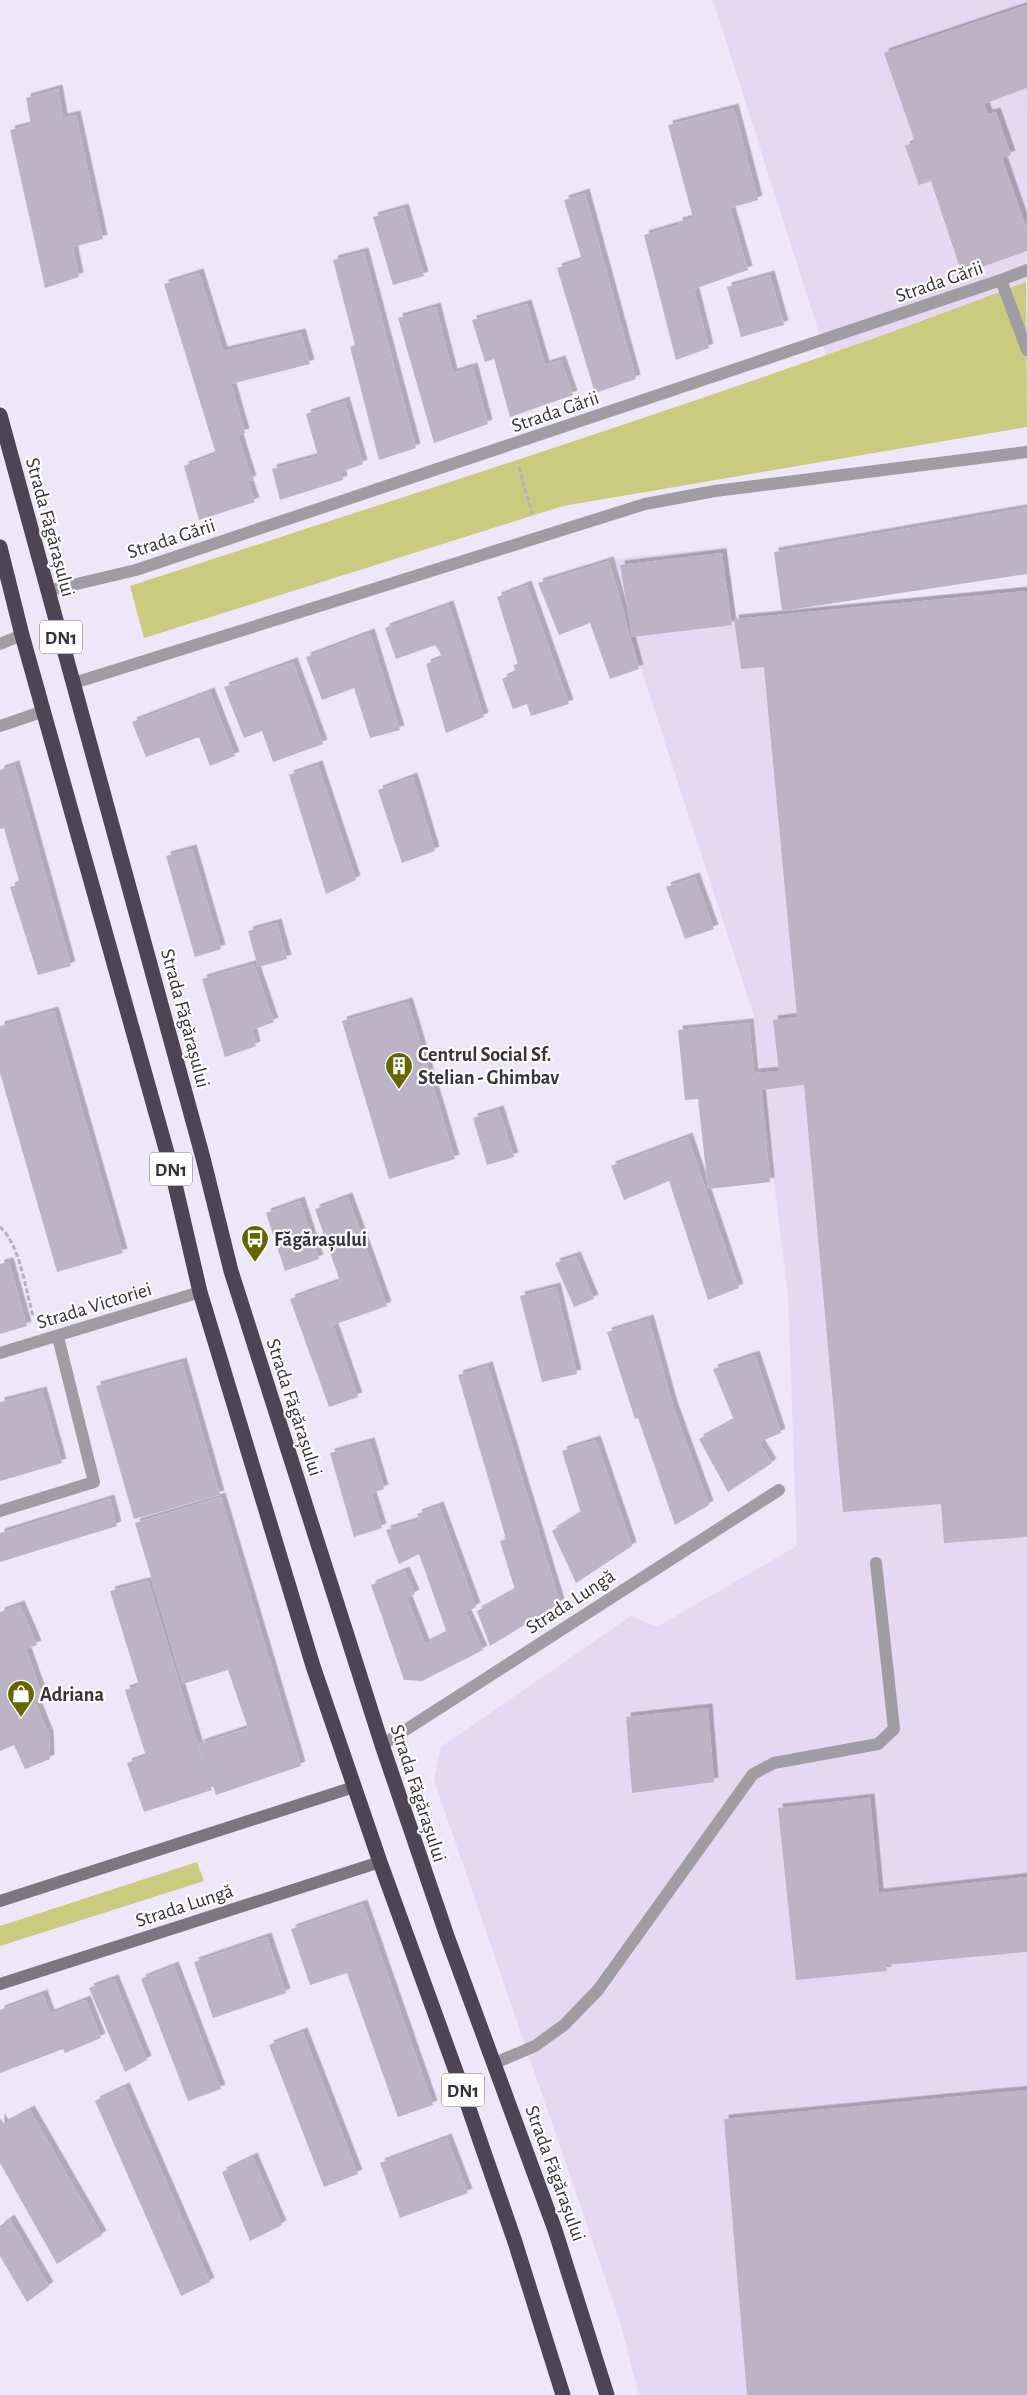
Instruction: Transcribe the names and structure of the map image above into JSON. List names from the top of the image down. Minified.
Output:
{"streets":{"highway":["Strada Făgărașului","DN1"],"street":["Strada Gării","Strada Victoriei","Strada Lungă"]},"crossings":[["Strada Gării","Strada Făgărașului"],["Strada Făgărașului","Strada Lungă"],["DN1","Strada Victoriei"],["DN1","Strada Lungă"]],"places":{"building":["Centrul Social Sf. Stelian - Ghimbav"],"bus stop":["Făgărașului"],"shop":["Adriana"]}}
